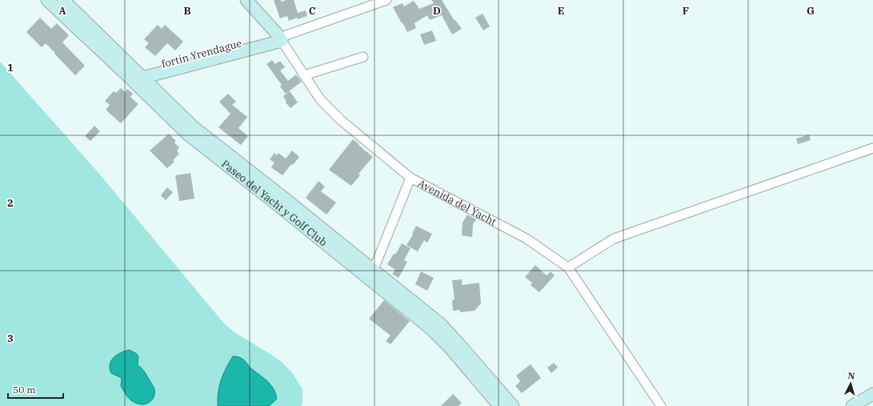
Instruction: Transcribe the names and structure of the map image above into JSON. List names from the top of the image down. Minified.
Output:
{"streets":{"main road":["fortin Yrendague","Avenida del Yacht","Paseo del Yacht y Golf Club"]},"crossings":[["fortin Yrendague","Avenida del Yacht"],["fortin Yrendague","Paseo del Yacht y Golf Club"]],"scale_bar":"50 m","north":"top","grid":{"columns":["A","B","C","D","E","F","G"],"rows":["1","2","3"]}}
